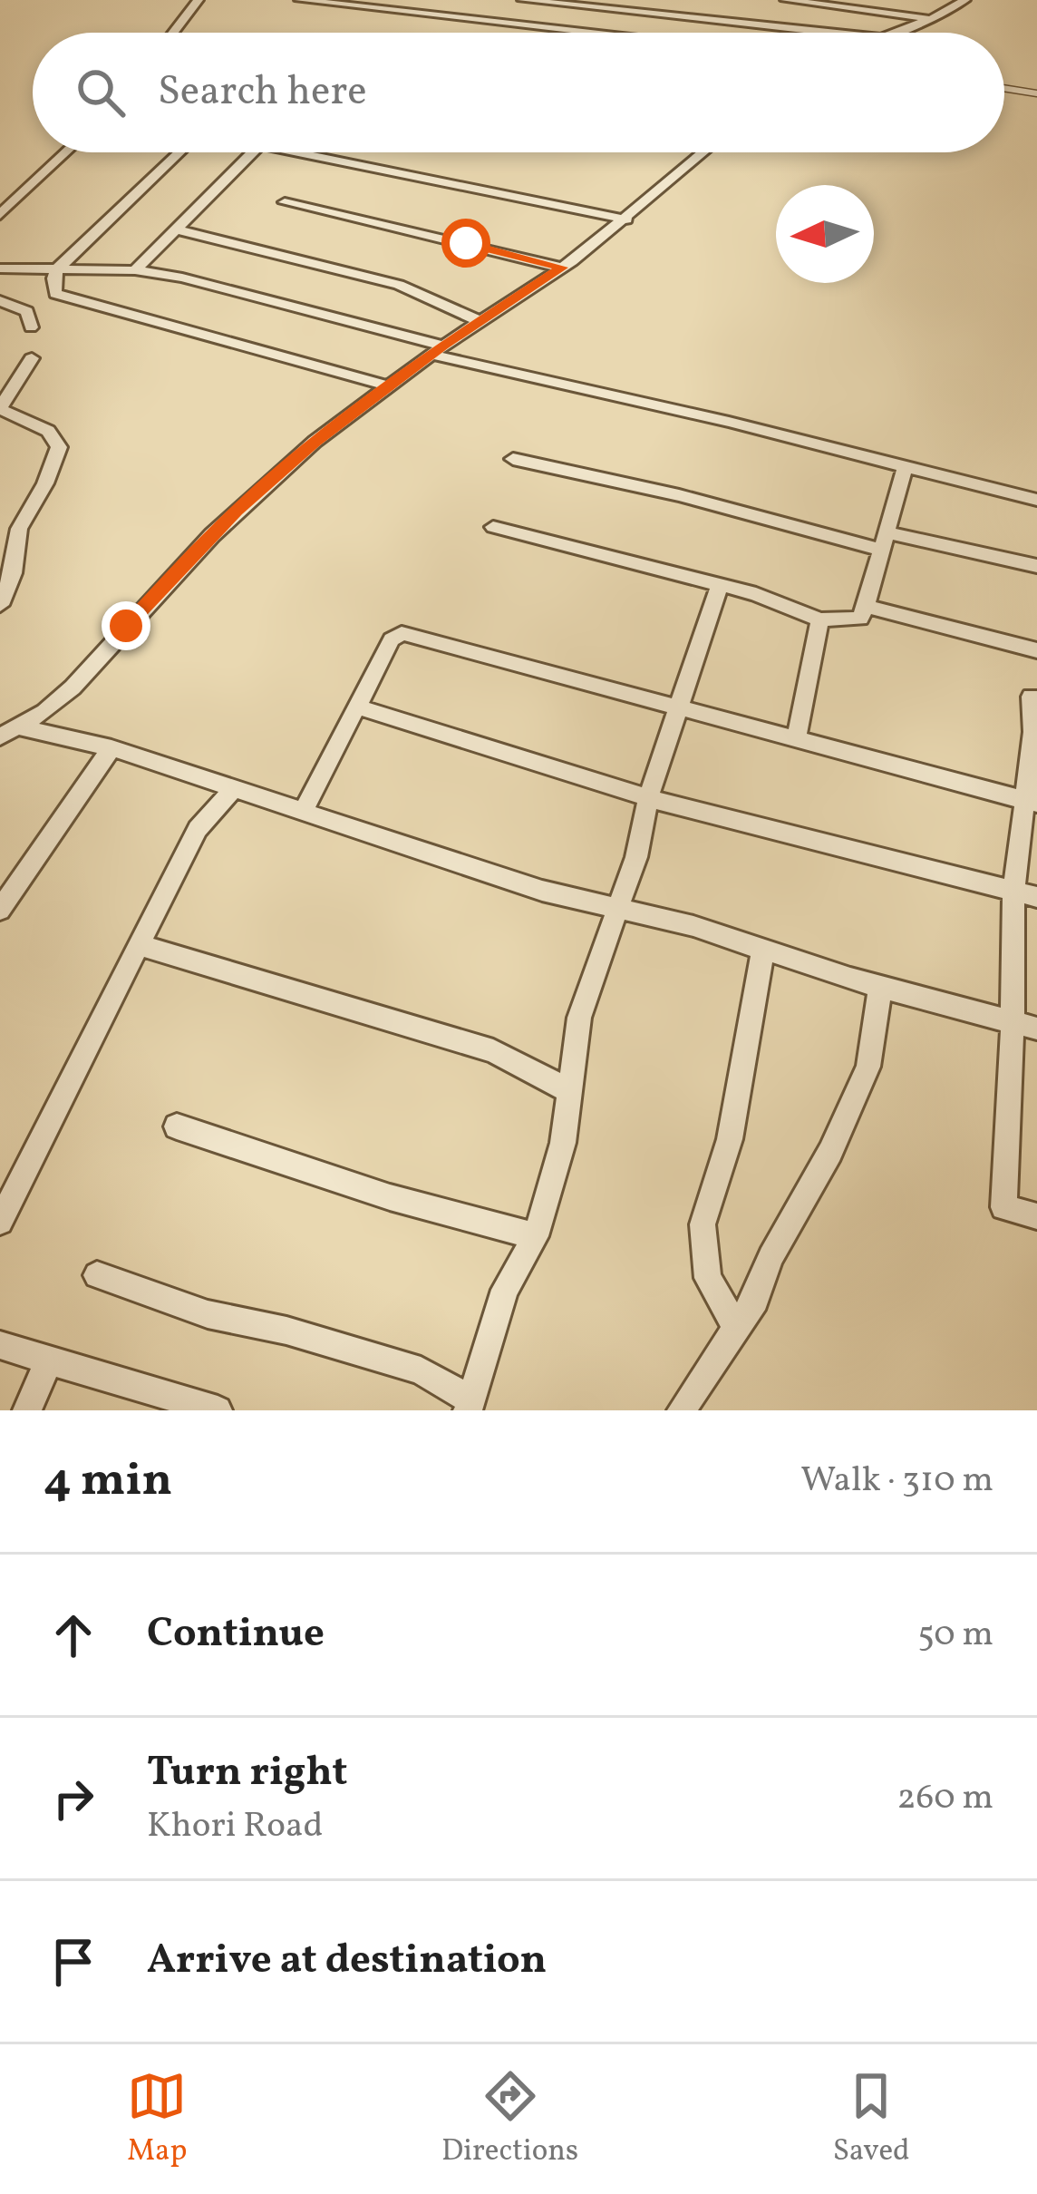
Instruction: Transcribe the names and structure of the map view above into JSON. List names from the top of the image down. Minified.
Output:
{"north":"left","page":{"search":"Search here","heading":["4 min","Walk · 310 m"],"list":[["Continue","50 m"],["Turn right","Khori Road","260 m"],"Arrive at destination"],"nav":["Map","Directions","Saved"]}}
